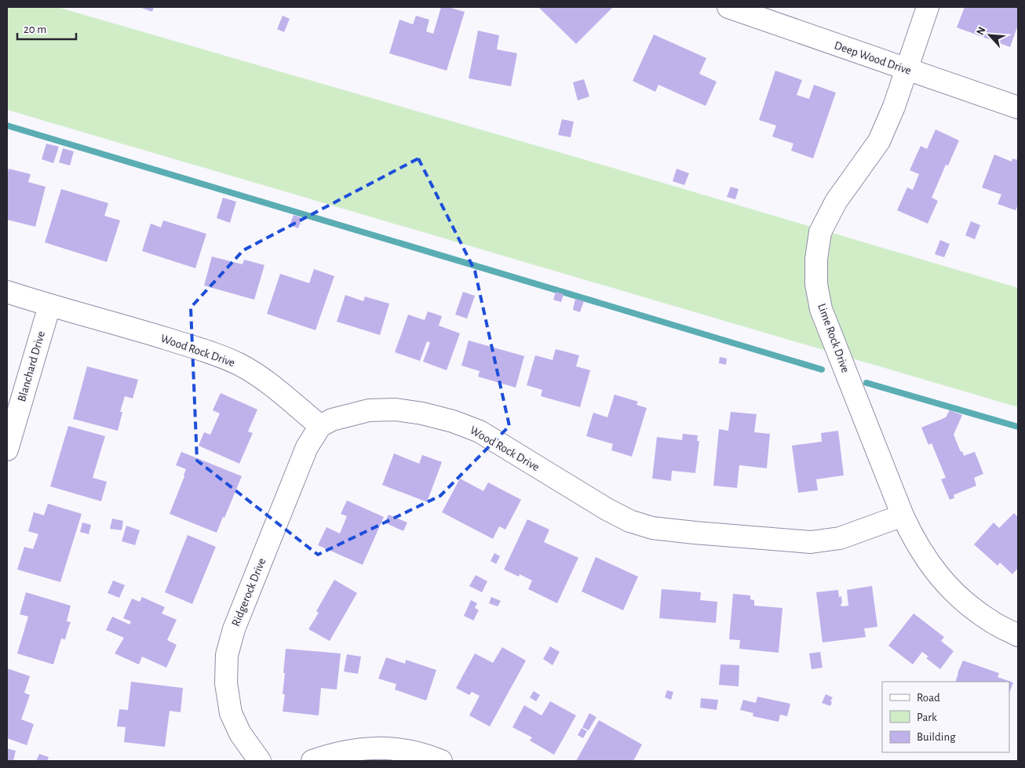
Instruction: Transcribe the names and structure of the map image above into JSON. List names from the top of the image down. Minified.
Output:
{"streets":{"street":["Deep Wood Drive","Lime Rock Drive","Wood Rock Drive","Blanchard Drive","Ridgerock Drive"]},"crossings":[["Deep Wood Drive","Lime Rock Drive"],["Lime Rock Drive","Wood Rock Drive"],["Wood Rock Drive","Blanchard Drive"],["Wood Rock Drive","Ridgerock Drive"]],"legend":["Road","Park","Building"],"scale_bar":"20 m","north":"top left"}
